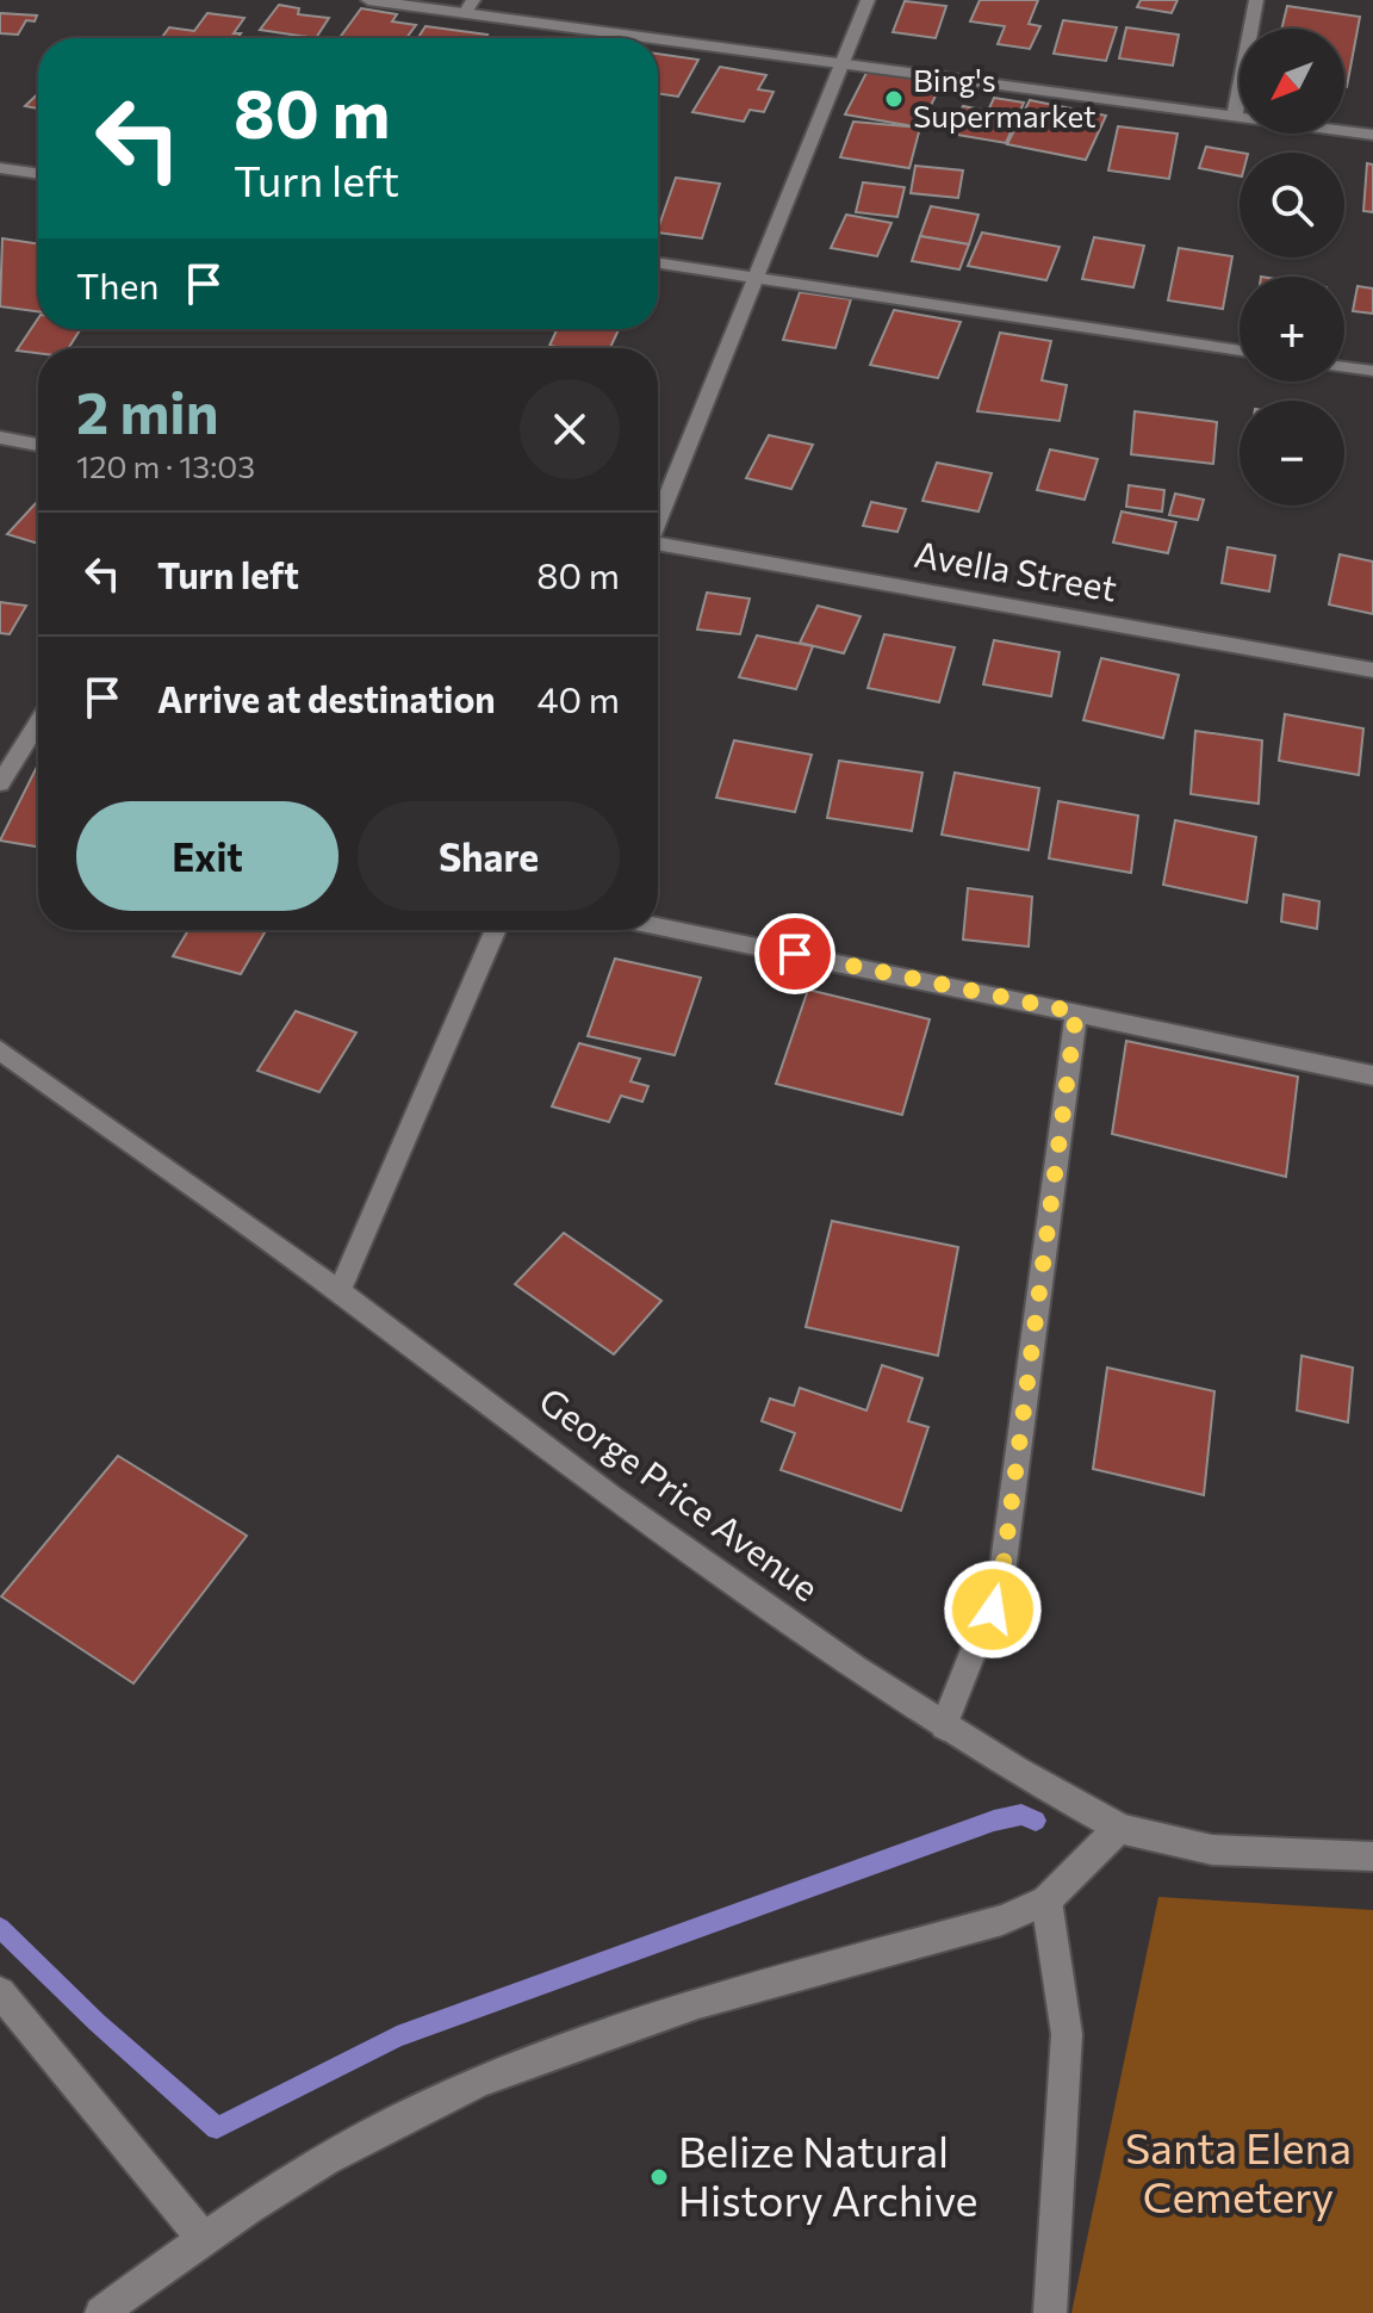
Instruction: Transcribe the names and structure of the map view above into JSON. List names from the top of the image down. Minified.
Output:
{"streets":{"street":["Avella Street","George Price Avenue"]},"parks":["Santa Elena Cemetery"],"places":["Bing's Supermarket","Belize Natural History Archive"],"north":"bottom left","page":{"map_buttons":["+","−"],"turn":["80 m","Turn left"],"then":"Then","heading":["2 min","120 m · 13:03"],"list":[{"name":"Turn left","value":"80 m"},{"name":"Arrive at destination","value":"40 m"}],"buttons":["Exit","Share"]}}
